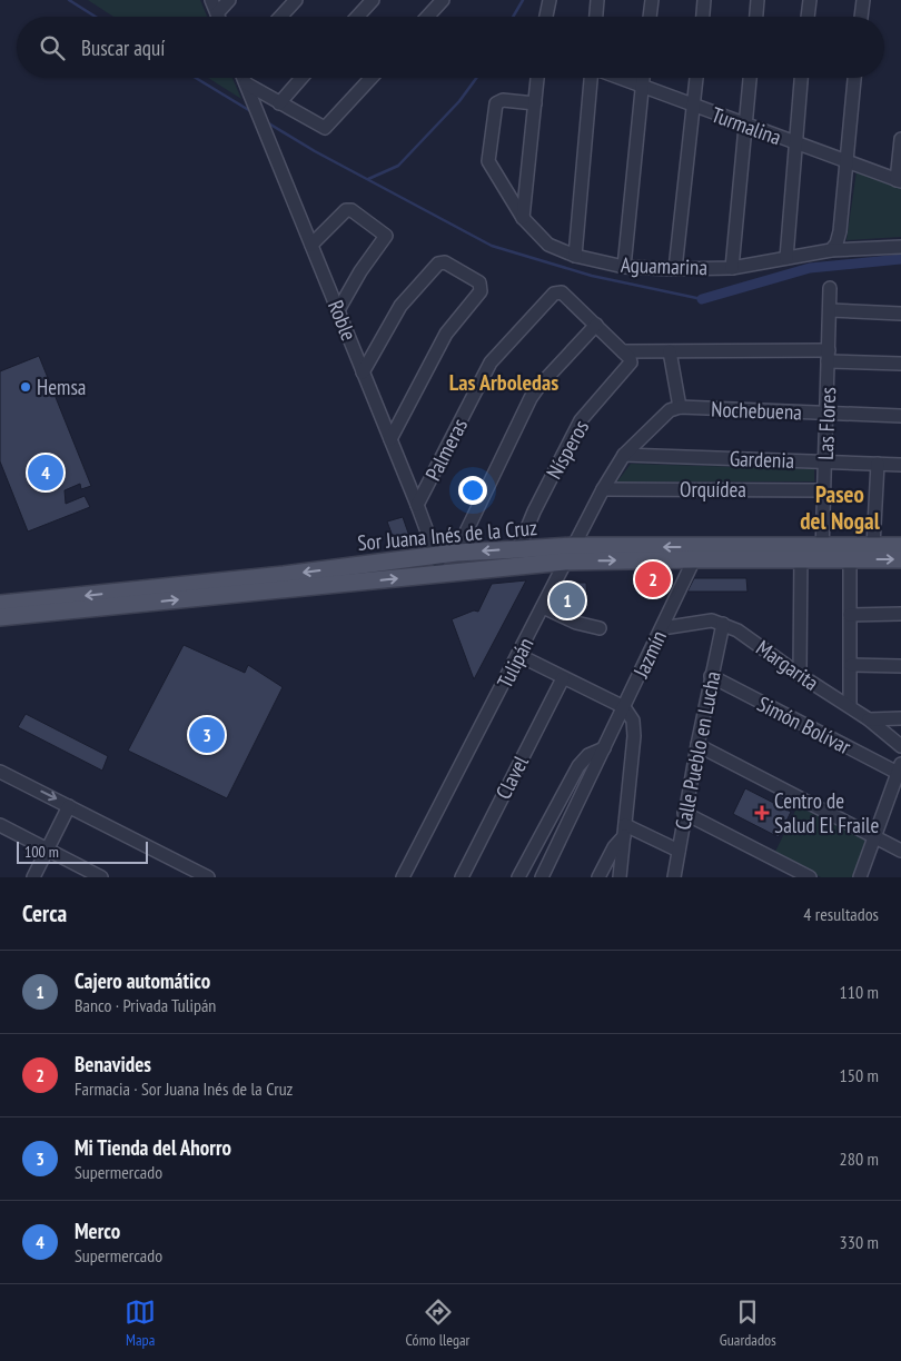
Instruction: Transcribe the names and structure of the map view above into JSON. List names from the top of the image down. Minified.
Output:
{"streets":{"main road":["Sor Juana Inés de la Cruz"],"street":["Turmalina","Aguamarina","Roble","Nochebuena","Las Flores","Palmeras","Nísperos","Gardenia","Orquídea","Jazmín","Tulipán","Margarita","Simón Bolívar","Calle Pueblo en Lucha","Clavel"]},"crossings":[["Roble","Palmeras"],["Roble","Sor Juana Inés de la Cruz"],["Nochebuena","Las Flores"],["Nochebuena","Tulipán"],["Las Flores","Gardenia"],["Las Flores","Orquídea"],["Las Flores","Sor Juana Inés de la Cruz"],["Nísperos","Sor Juana Inés de la Cruz"],["Gardenia","Tulipán"],["Orquídea","Tulipán"],["Sor Juana Inés de la Cruz","Jazmín"],["Sor Juana Inés de la Cruz","Tulipán"],["Jazmín","Margarita"],["Margarita","Calle Pueblo en Lucha"],["Simón Bolívar","Calle Pueblo en Lucha"]],"districts":["Las Arboledas","Paseo del Nogal"],"places":{"other":["Hemsa"],"health":["Centro de Salud El Fraile"]},"scale_bar":"100 m","page":{"search":"Buscar aquí","pins":["4","2","1","3"],"scale":"100 m","heading":["Cerca","4 resultados"],"list":[{"mark":"1","name":"Cajero automático","note":"Banco · Privada Tulipán","value":"110 m"},{"mark":"2","name":"Benavides","note":"Farmacia · Sor Juana Inés de la Cruz","value":"150 m"},{"mark":"3","name":"Mi Tienda del Ahorro","note":"Supermercado","value":"280 m"},{"mark":"4","name":"Merco","note":"Supermercado","value":"330 m"}],"nav":["Mapa","Cómo llegar","Guardados"]}}
